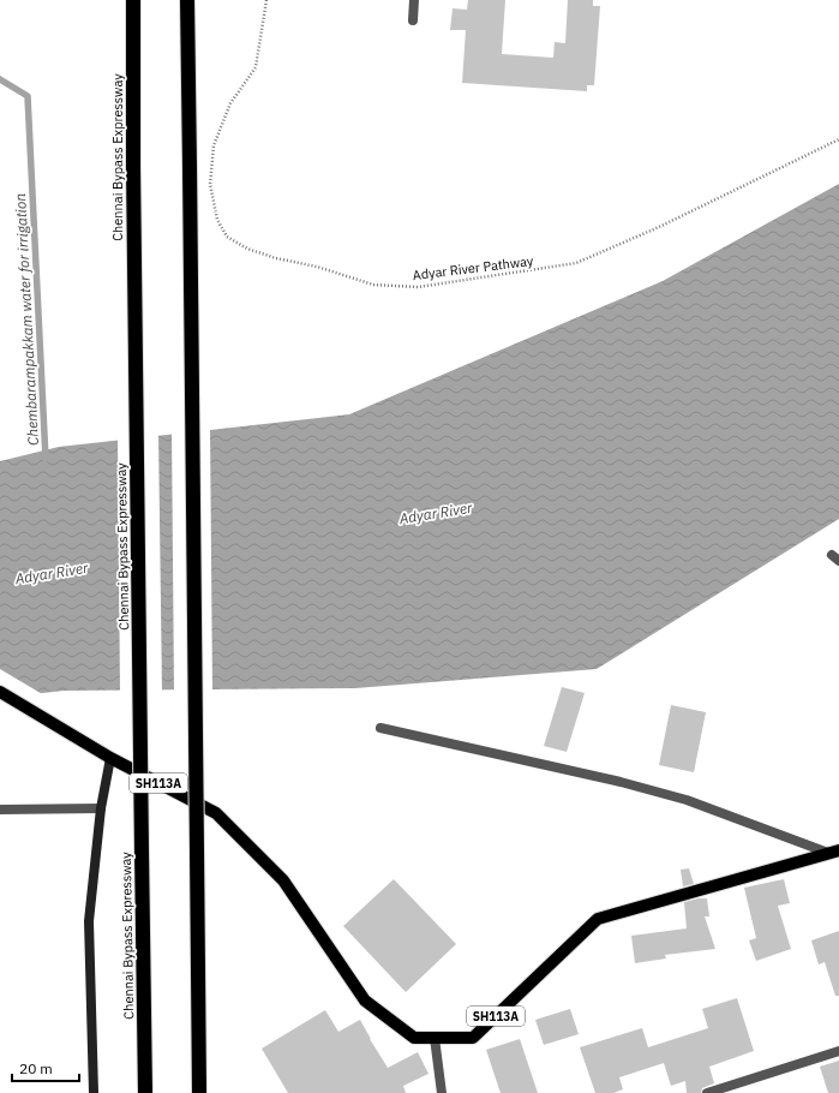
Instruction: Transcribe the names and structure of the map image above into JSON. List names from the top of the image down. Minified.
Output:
{"streets":{"highway":["Chennai Bypass Expressway"],"main road":["SH113A"],"path":["Adyar River Pathway"]},"water":["Chembarampakkam water for irrigation","Adyar River"],"scale_bar":"20 m"}
